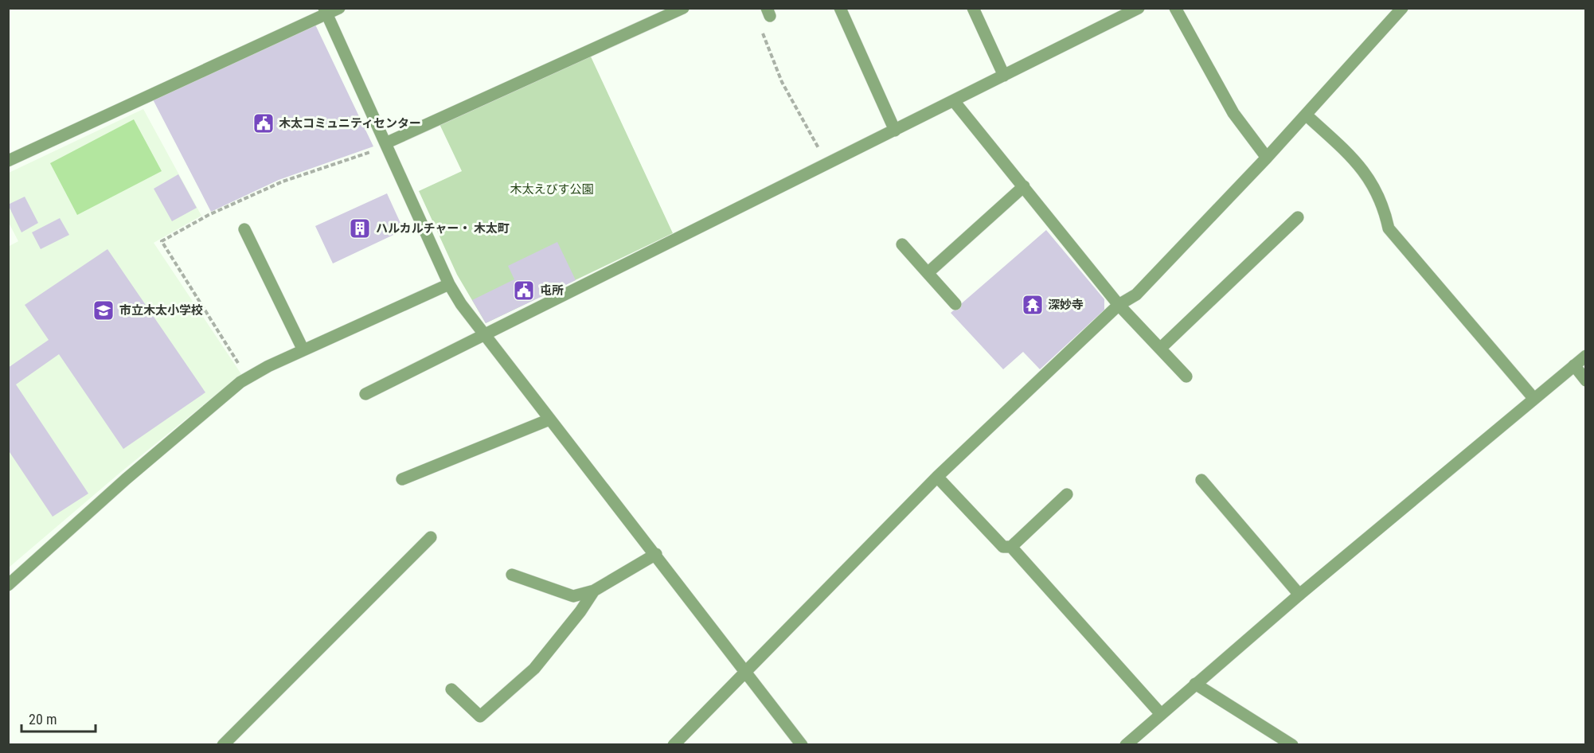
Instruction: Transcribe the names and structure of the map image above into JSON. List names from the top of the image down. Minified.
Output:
{"parks":["木太えびす公園"],"places":{"public building":["木太コミュニティセンター","屯所"],"building":["ハルカルチャー・ 木太町"],"temple":["深妙寺"],"school or university":["市立木太小学校"]},"scale_bar":"20 m"}
